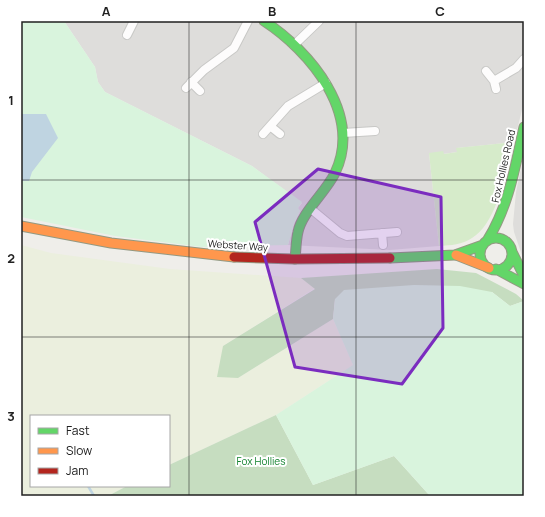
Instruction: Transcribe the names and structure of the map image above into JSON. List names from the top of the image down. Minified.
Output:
{"streets":{"street":["Fox Hollies Road","Webster Way"]},"crossings":[["Fox Hollies Road","Webster Way"]],"parks":["Fox Hollies"],"legend":["Fast","Slow","Jam"],"grid":{"columns":["A","B","C"],"rows":["1","2","3"]}}
